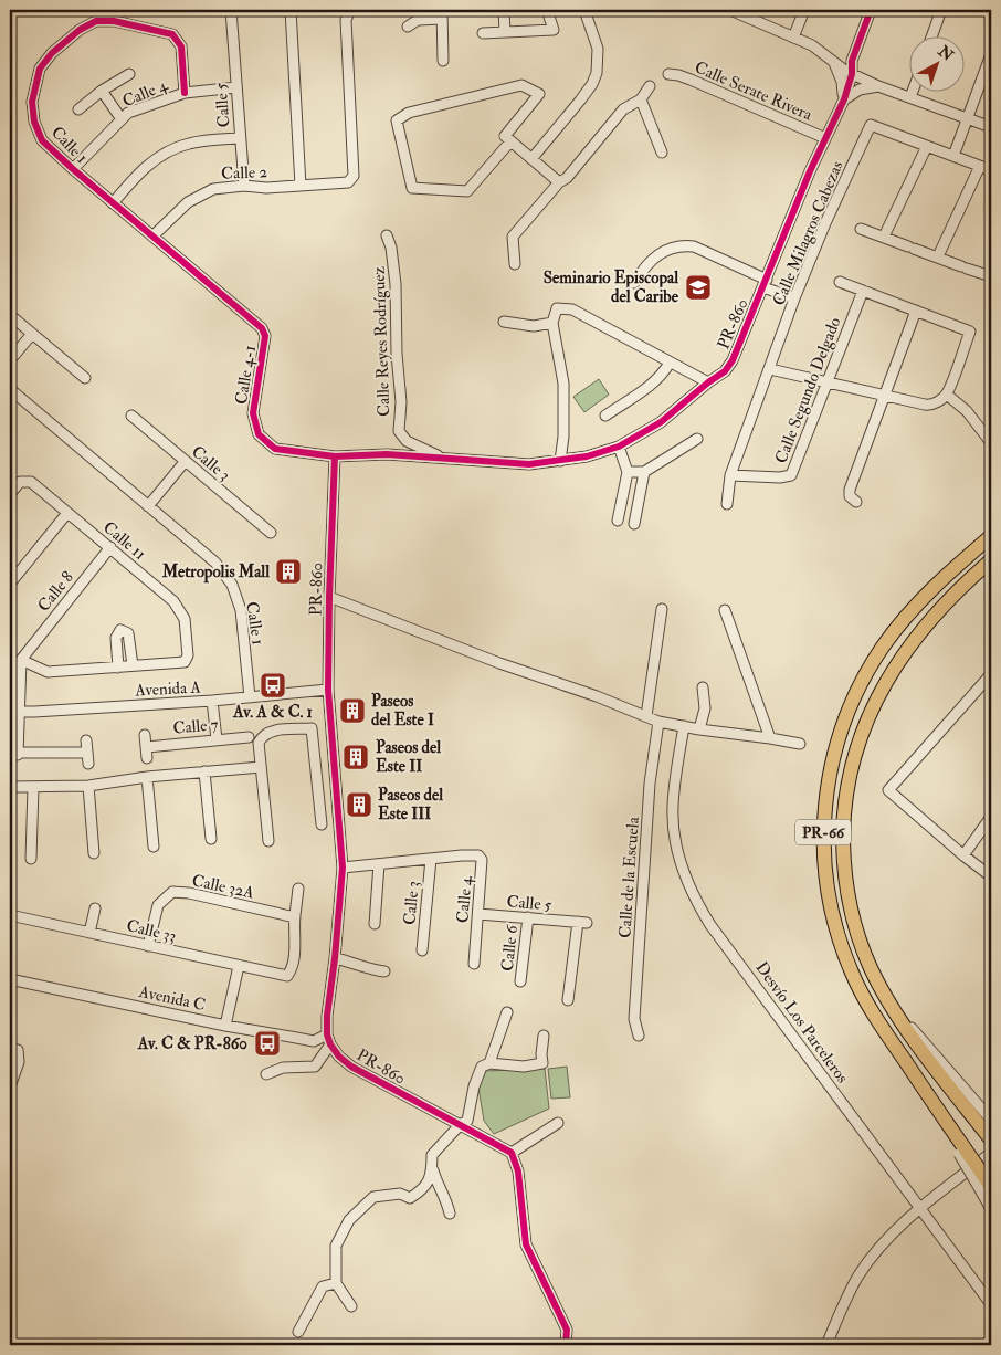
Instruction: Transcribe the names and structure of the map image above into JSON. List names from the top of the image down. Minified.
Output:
{"streets":{"highway":["PR-66"],"street":["Calle Serate Rivera","Calle 4","Calle 5","Calle 1","Calle 2","Calle Milagros Cabezas","PR-860","Calle Reyes Rodríguez","Calle 4-1","Calle Segundo Delgado","Calle 3","Calle 11","Calle 8","Avenida A","Calle 7","Calle de la Escuela","Calle 32A","Calle 33","Calle 6","Avenida C","Desvío Los Parceleros"]},"crossings":[["Calle Serate Rivera","PR-860"],["Calle 4","Calle 5"],["Calle 4","Calle 1"],["Calle 4","Calle 3"],["Calle 5","Calle 2"],["Calle 5","Calle 6"],["Calle 1","Calle 2"],["Calle 1","Calle 4-1"],["Calle 1","Avenida A"],["Calle Milagros Cabezas","Calle Segundo Delgado"],["PR-860","Calle Reyes Rodríguez"],["PR-860","Calle 4-1"],["PR-860","Avenida A"],["PR-860","Avenida C"],["Calle 11","Calle 8"],["Calle 32A","Calle 33"]],"places":{"school or university":["Seminario Episcopal del Caribe"],"building":["Metropolis Mall","Paseos del Este I","Paseos del Este II","Paseos del Este III"],"bus stop":["Av. A & C. 1","Av. C & PR-860"]},"north":"top right"}
